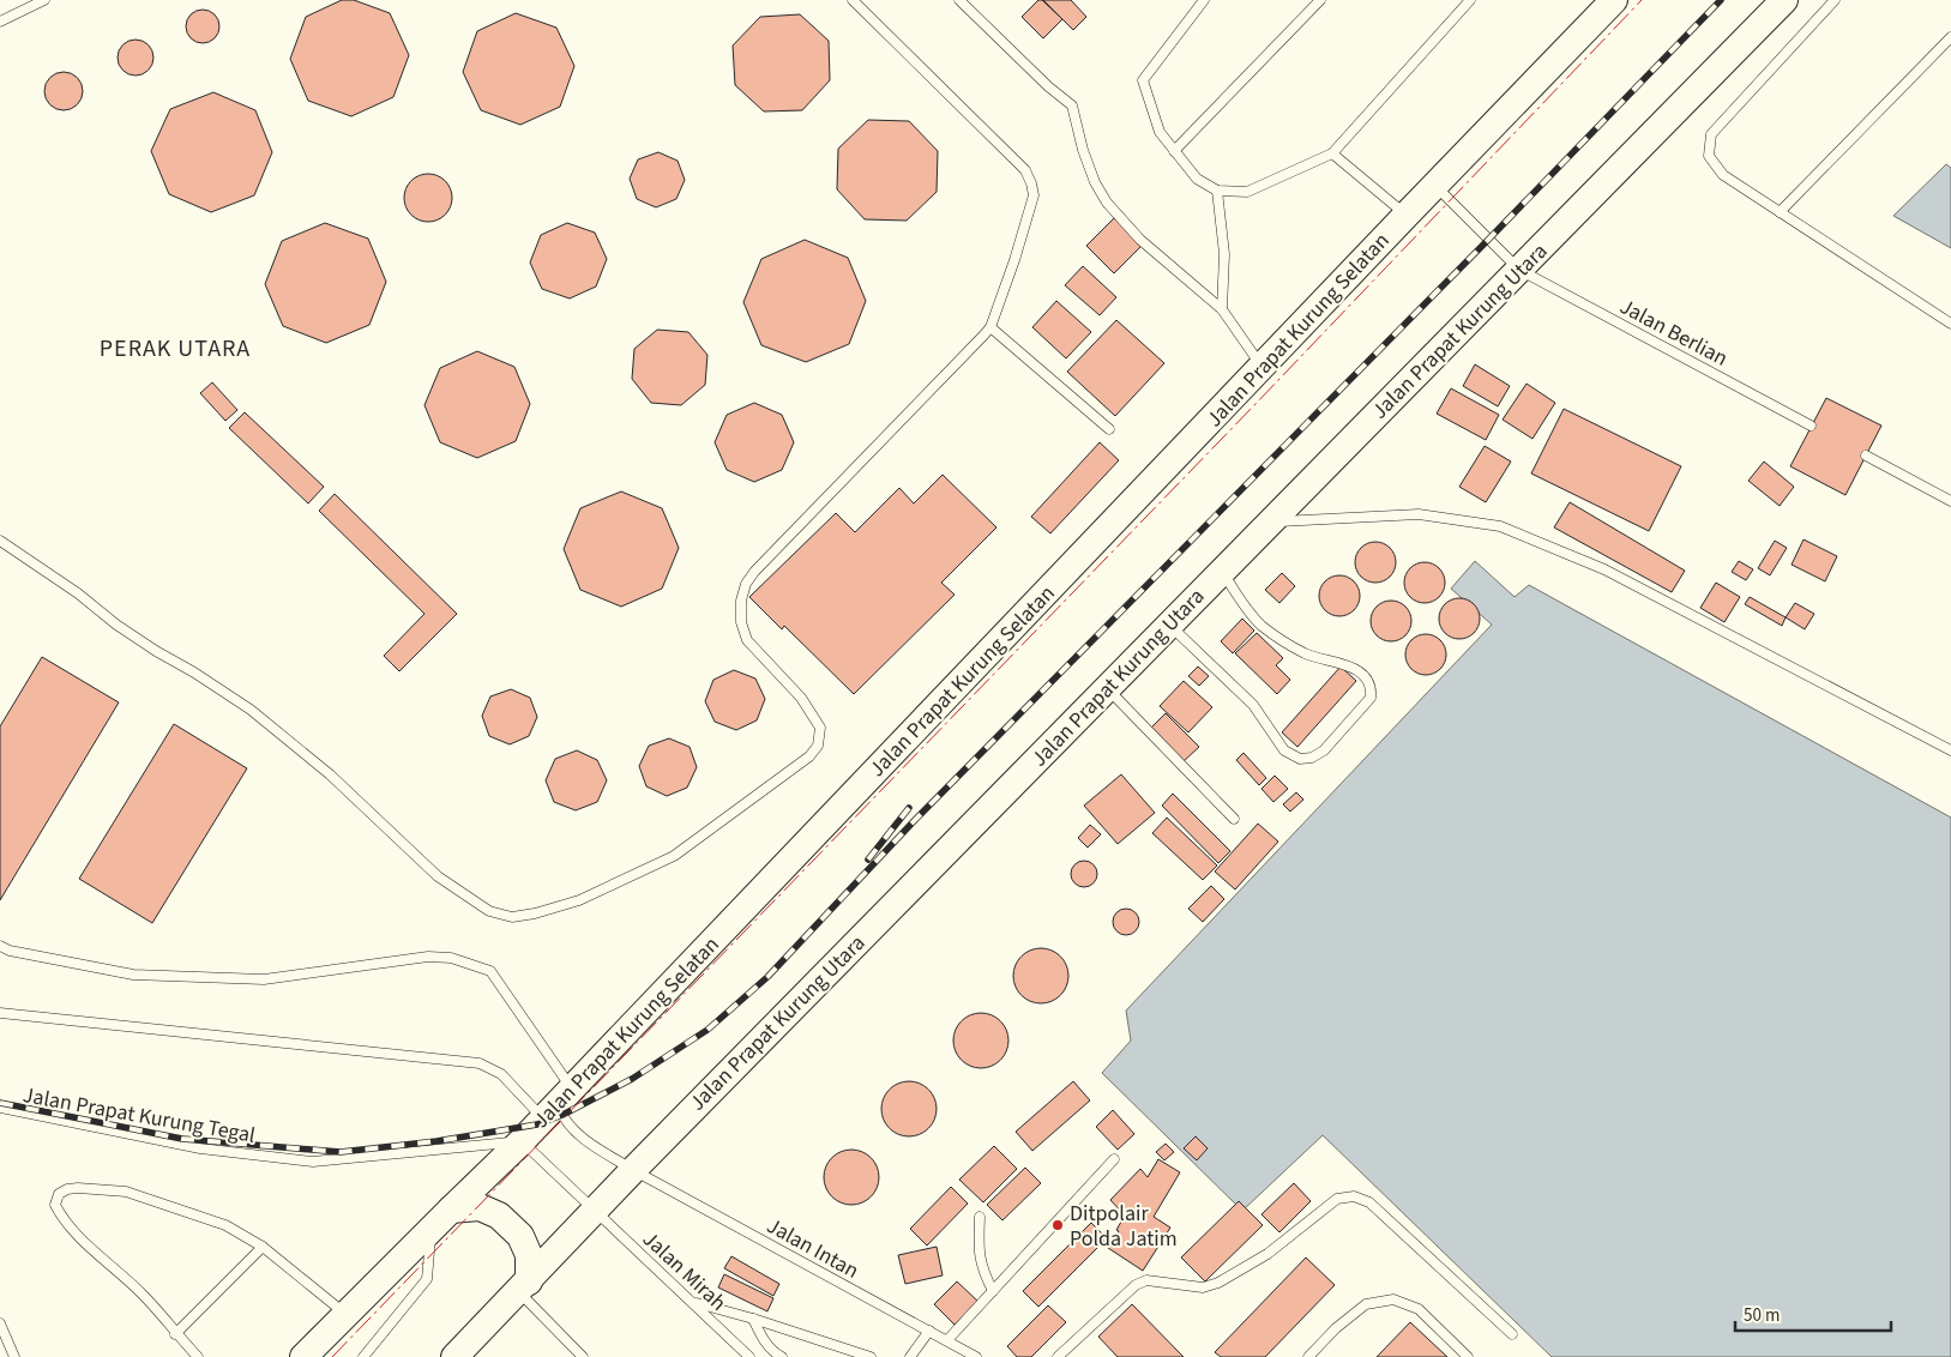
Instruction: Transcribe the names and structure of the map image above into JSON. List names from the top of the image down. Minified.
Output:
{"streets":{"street":["Jalan Prapat Kurung Selatan","Jalan Prapat Kurung Utara"],"lane":["Jalan Berlian","Jalan Prapat Kurung Tegal","Jalan Intan","Jalan Mirah"]},"crossings":[["Jalan Prapat Kurung Selatan","Jalan Berlian"],["Jalan Prapat Kurung Selatan","Jalan Prapat Kurung Tegal"],["Jalan Prapat Kurung Selatan","Jalan Intan"],["Jalan Prapat Kurung Selatan","Jalan Mirah"],["Jalan Prapat Kurung Utara","Jalan Berlian"],["Jalan Prapat Kurung Utara","Jalan Intan"],["Jalan Prapat Kurung Utara","Jalan Mirah"],["Jalan Prapat Kurung Tegal","Jalan Mirah"]],"districts":["PERAK UTARA"],"places":["Ditpolair Polda Jatim"],"scale_bar":"50 m"}
